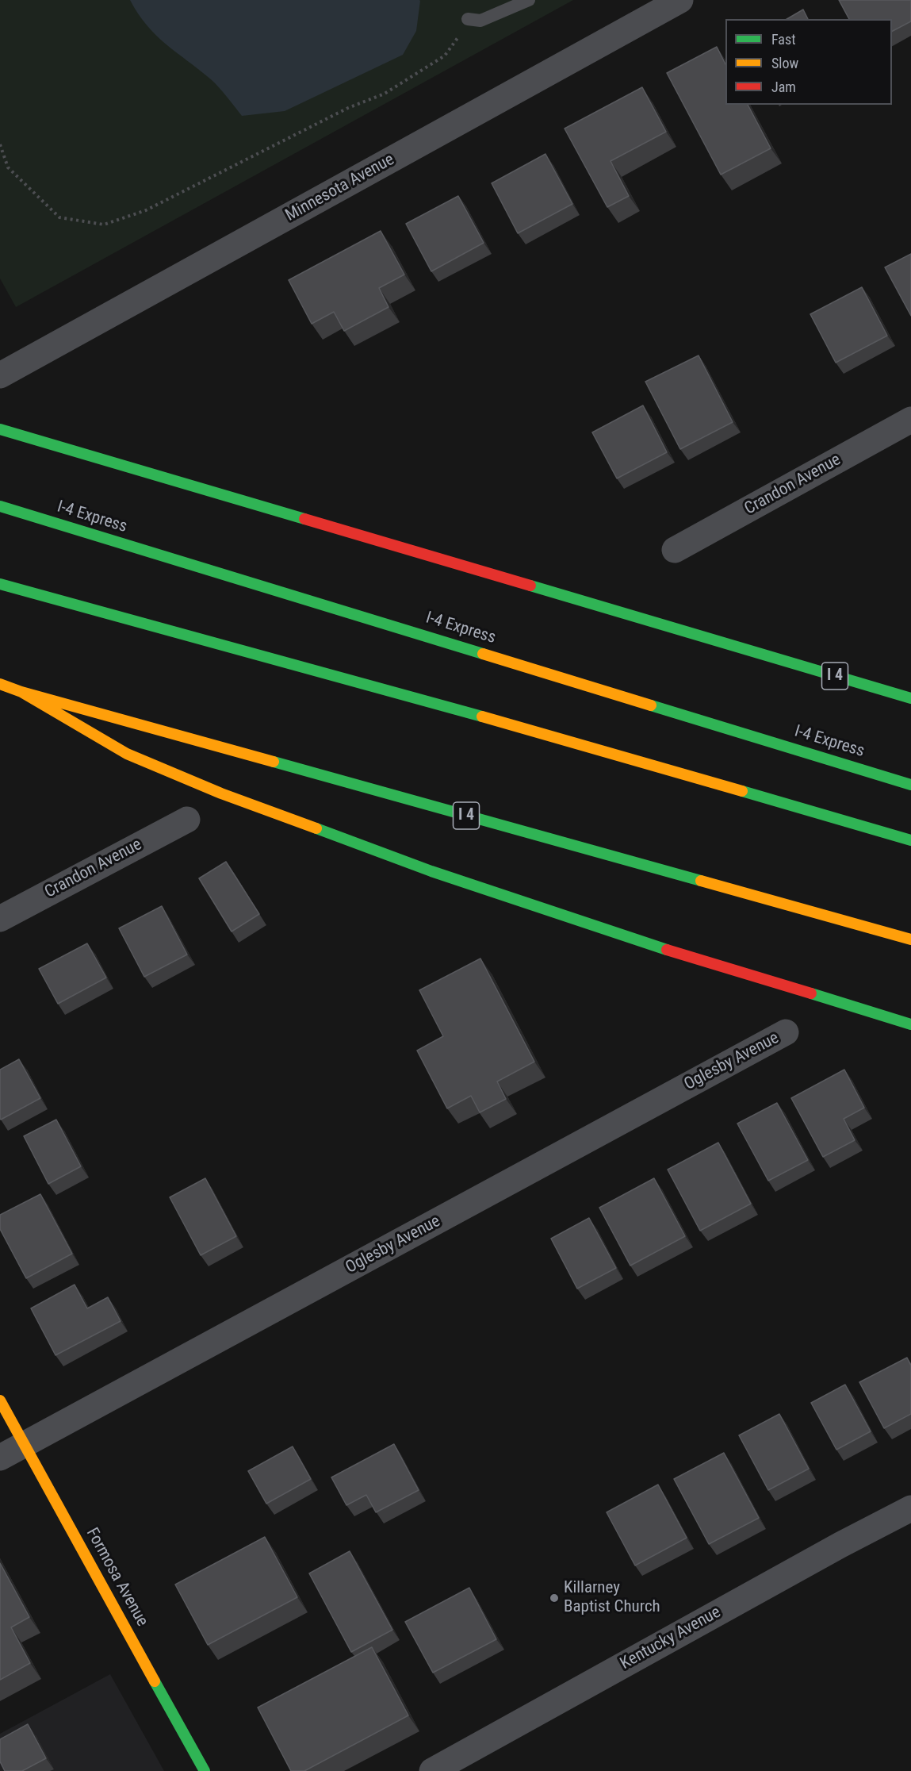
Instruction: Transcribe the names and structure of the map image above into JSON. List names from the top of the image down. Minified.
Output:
{"streets":{"main road":["I-4 Express","I 4","Formosa Avenue"],"street":["Minnesota Avenue","Crandon Avenue","Oglesby Avenue","Kentucky Avenue"]},"crossings":[["Oglesby Avenue","Formosa Avenue"]],"places":["Killarney Baptist Church"],"legend":["Fast","Slow","Jam"]}
